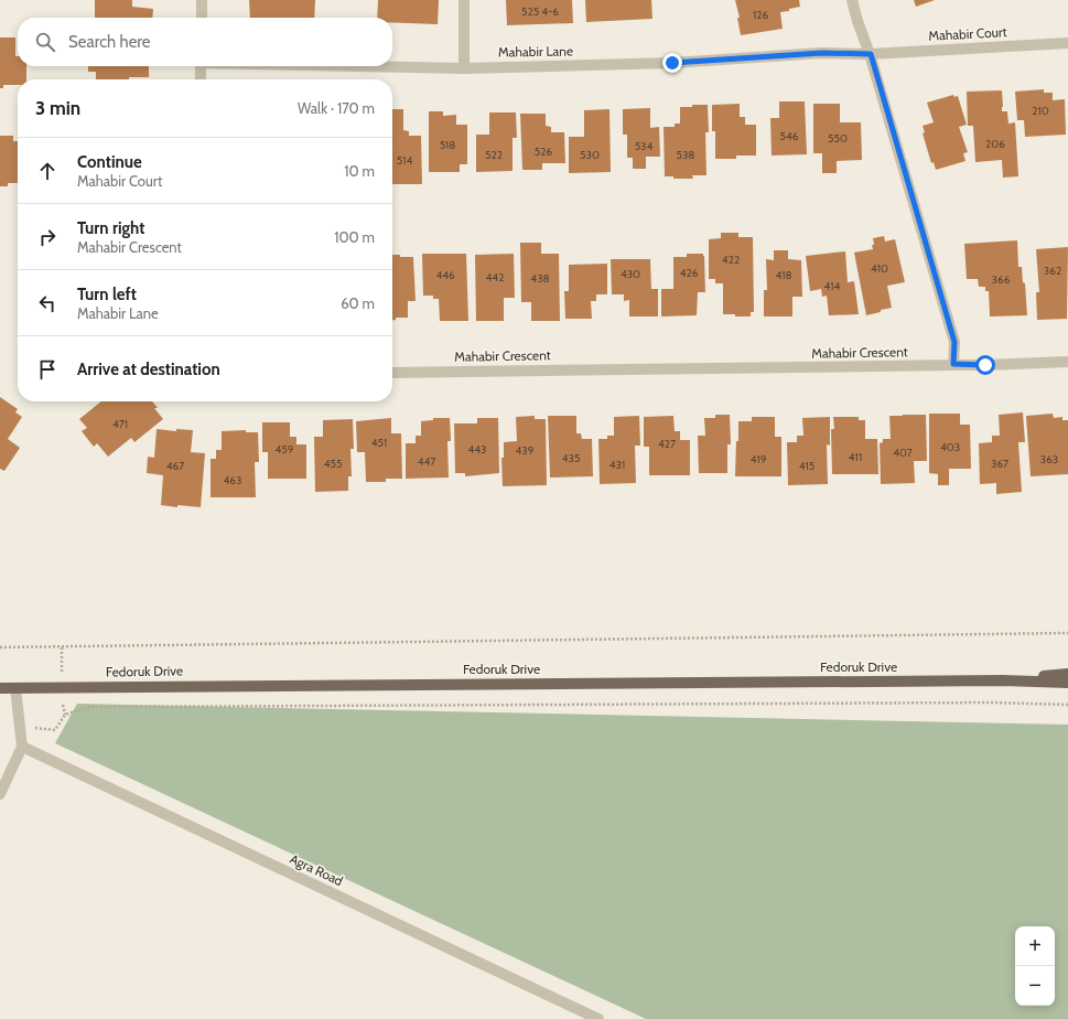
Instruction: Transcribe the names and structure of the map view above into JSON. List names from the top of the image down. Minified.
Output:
{"streets":{"main road":["Fedoruk Drive"],"street":["Mahabir Court","Mahabir Lane","Mahabir Crescent","Agra Road"]},"crossings":[["Mahabir Court","Mahabir Lane"]],"house_numbers":["525 4-6","126","210","546","550","206","518","534","526","522","530","538","514","422","410","362","426","430","446","418","442","438","366","414","471","451","427","403","459","443","439","407","411","435","419","363","447","455","367","431","467","415","463"],"page":{"search":"Search here","heading":["3 min","Walk · 170 m"],"list":[["Continue","Mahabir Court","10 m"],["Turn right","Mahabir Crescent","100 m"],["Turn left","Mahabir Lane","60 m"],"Arrive at destination"],"map_buttons":["+","−"]}}
